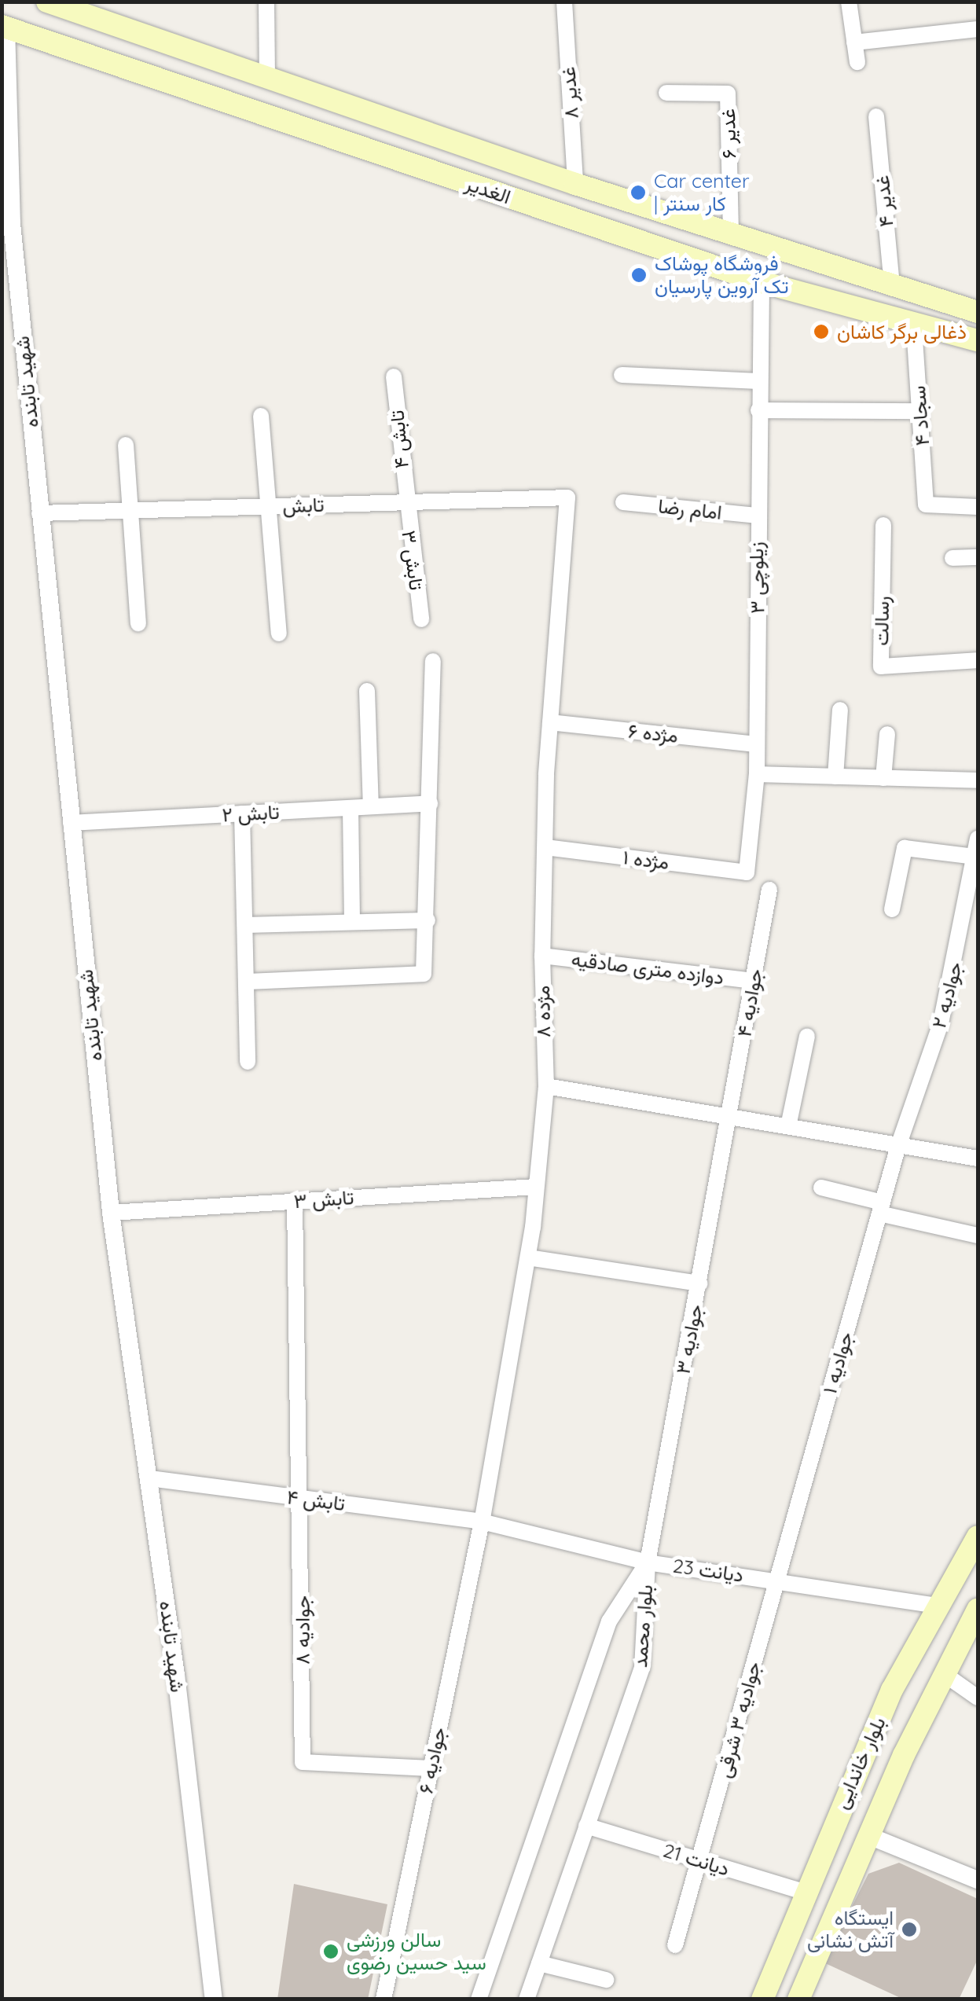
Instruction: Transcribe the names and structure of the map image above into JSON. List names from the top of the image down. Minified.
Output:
{"streets":{"main road":["الغدیر","بلوار خاندایی"],"street":["غدیر ۸","غدیر ۶","غدیر ۴","شهید تابنده","سجاد ۴","تابش ۴","تابش","امام رضا","تابش ۳","زیلوچی ۳","رسالت","مژده ۶","تابش ۲","مژده ۱","دوازده متری صادقیه","جوادیه ۲","جوادیه ۴","مژده ۸","جوادیه ۳","جوادیه ۱","دیانت 23","بلوار محمد","جوادیه ۸","جوادیه ۳ شرقی","جوادیه ۶","دیانت 21"]},"crossings":[["غدیر ۸","الغدیر"],["غدیر ۶","الغدیر"],["الغدیر","غدیر ۴"],["الغدیر","شهید تابنده"],["الغدیر","سجاد ۴"],["الغدیر","زیلوچی ۳"],["شهید تابنده","تابش ۴"],["شهید تابنده","تابش"],["شهید تابنده","تابش ۳"],["شهید تابنده","تابش ۲"],["تابش ۴","تابش"],["تابش ۴","تابش ۳"],["تابش ۴","مژده ۸"],["تابش ۴","دیانت 23"],["تابش ۴","جوادیه ۸"],["تابش ۴","جوادیه ۶"],["تابش","تابش ۳"],["تابش","مژده ۸"],["امام رضا","زیلوچی ۳"],["تابش ۳","مژده ۸"],["تابش ۳","جوادیه ۸"],["زیلوچی ۳","مژده ۶"],["زیلوچی ۳","مژده ۱"],["مژده ۶","مژده ۸"],["مژده ۱","مژده ۸"],["دوازده متری صادقیه","جوادیه ۴"],["دوازده متری صادقیه","مژده ۸"],["جوادیه ۲","جوادیه ۱"],["جوادیه ۴","جوادیه ۳"],["مژده ۸","دیانت 23"],["مژده ۸","جوادیه ۶"],["جوادیه ۳","دیانت 23"],["جوادیه ۳","بلوار محمد"],["جوادیه ۱","دیانت 23"],["جوادیه ۱","جوادیه ۳ شرقی"],["دیانت 23","بلوار محمد"],["دیانت 23","جوادیه ۳ شرقی"],["دیانت 23","جوادیه ۶"],["دیانت 23","بلوار خاندایی"],["بلوار محمد","دیانت 21"],["جوادیه ۸","جوادیه ۶"],["جوادیه ۳ شرقی","دیانت 21"],["بلوار خاندایی","دیانت 21"]],"places":["Car center | کار سنتر","فروشگاه پوشاک تک آروین پارسیان","ذغالی برگر کاشان","ایستگاه آتش نشانی","سالن ورزشی سید حسین رضوی"]}
